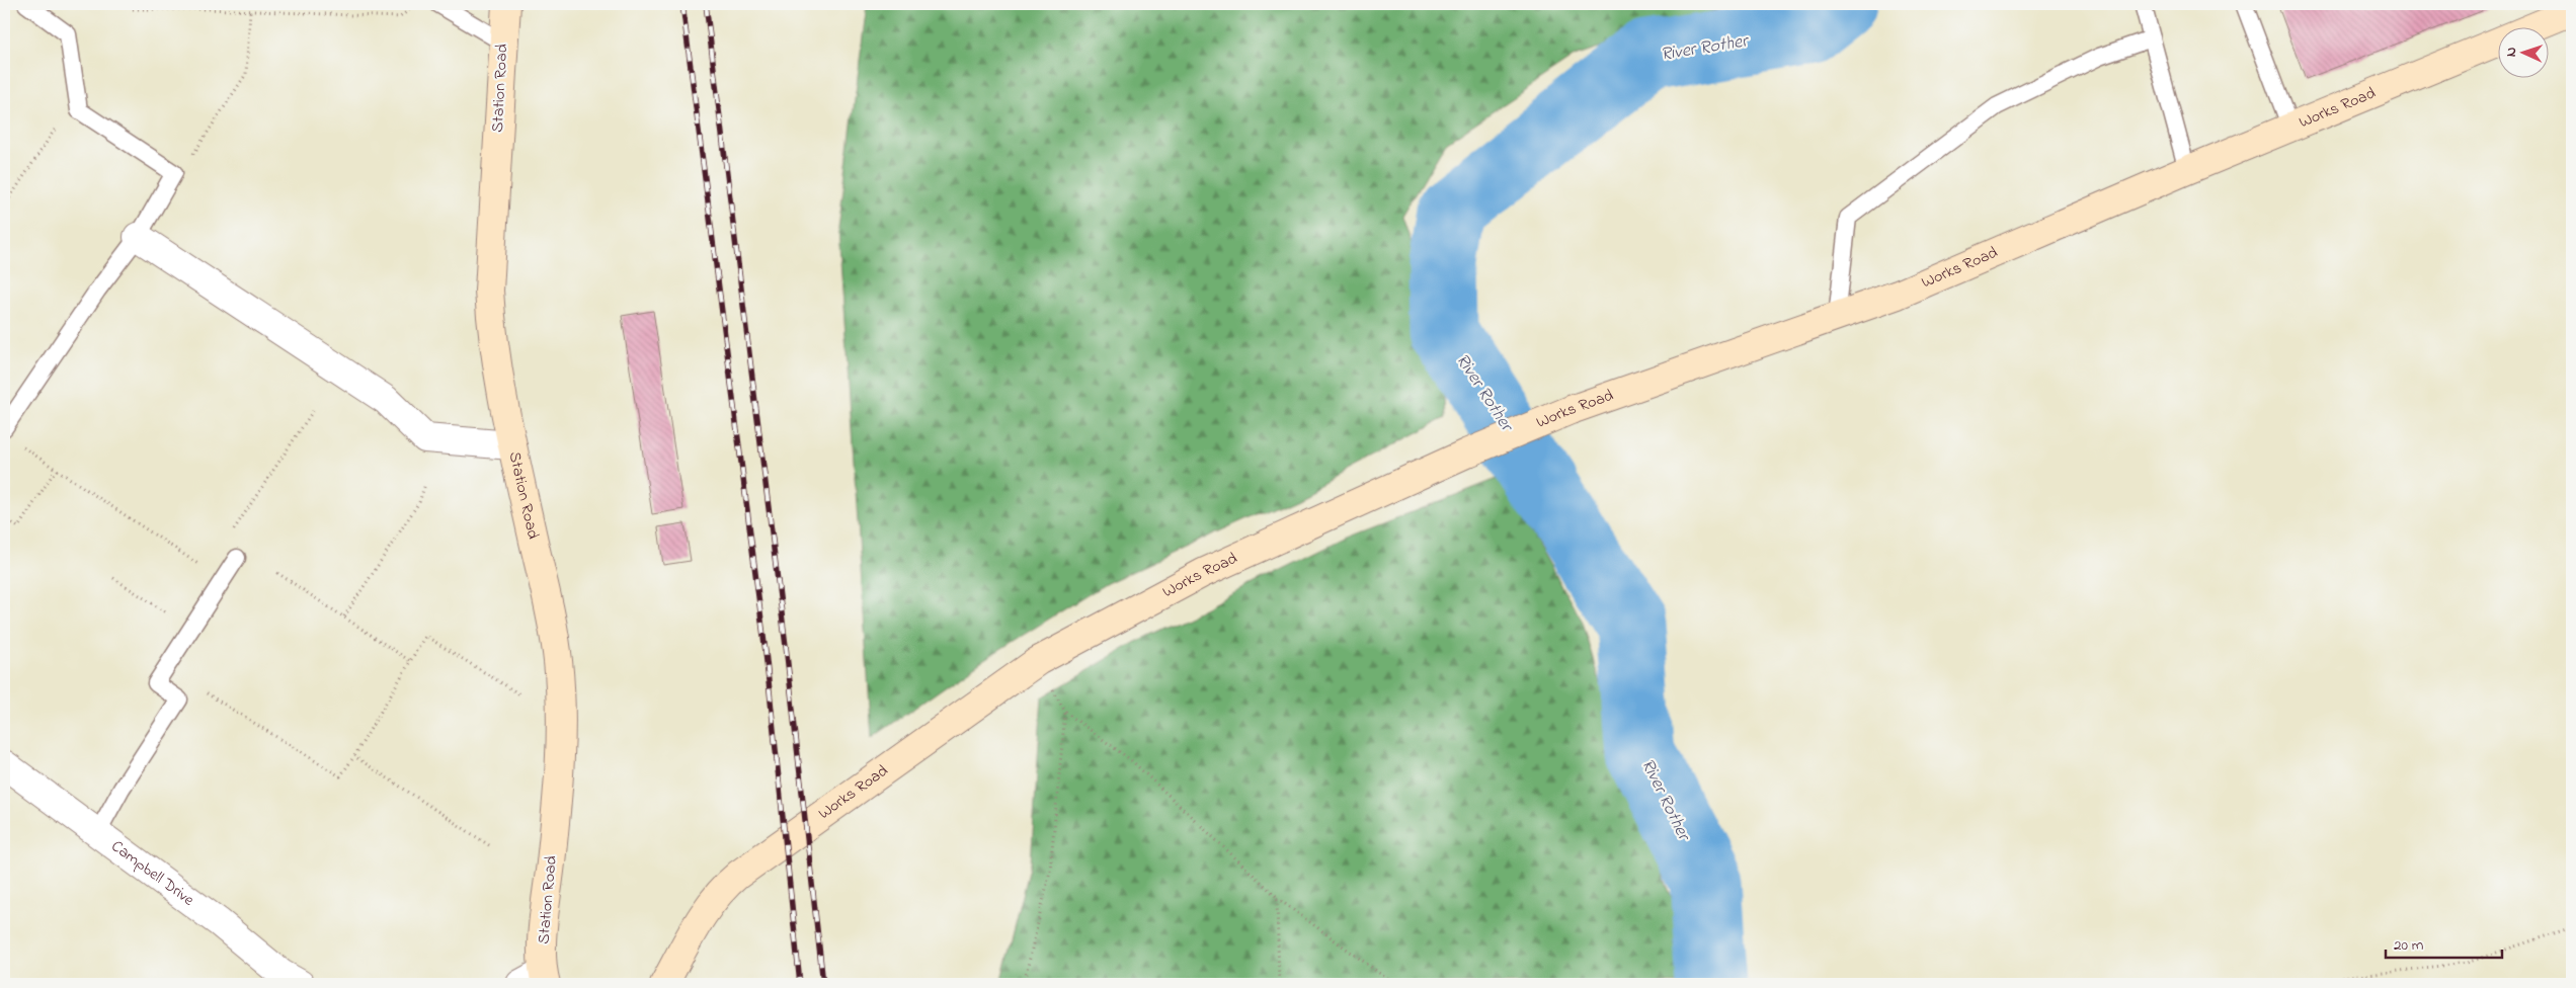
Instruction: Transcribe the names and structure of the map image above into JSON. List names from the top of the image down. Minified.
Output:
{"streets":{"street":["Station Road","Works Road","Campbell Drive"]},"water":["River Rother"],"scale_bar":"20 m","north":"left"}
